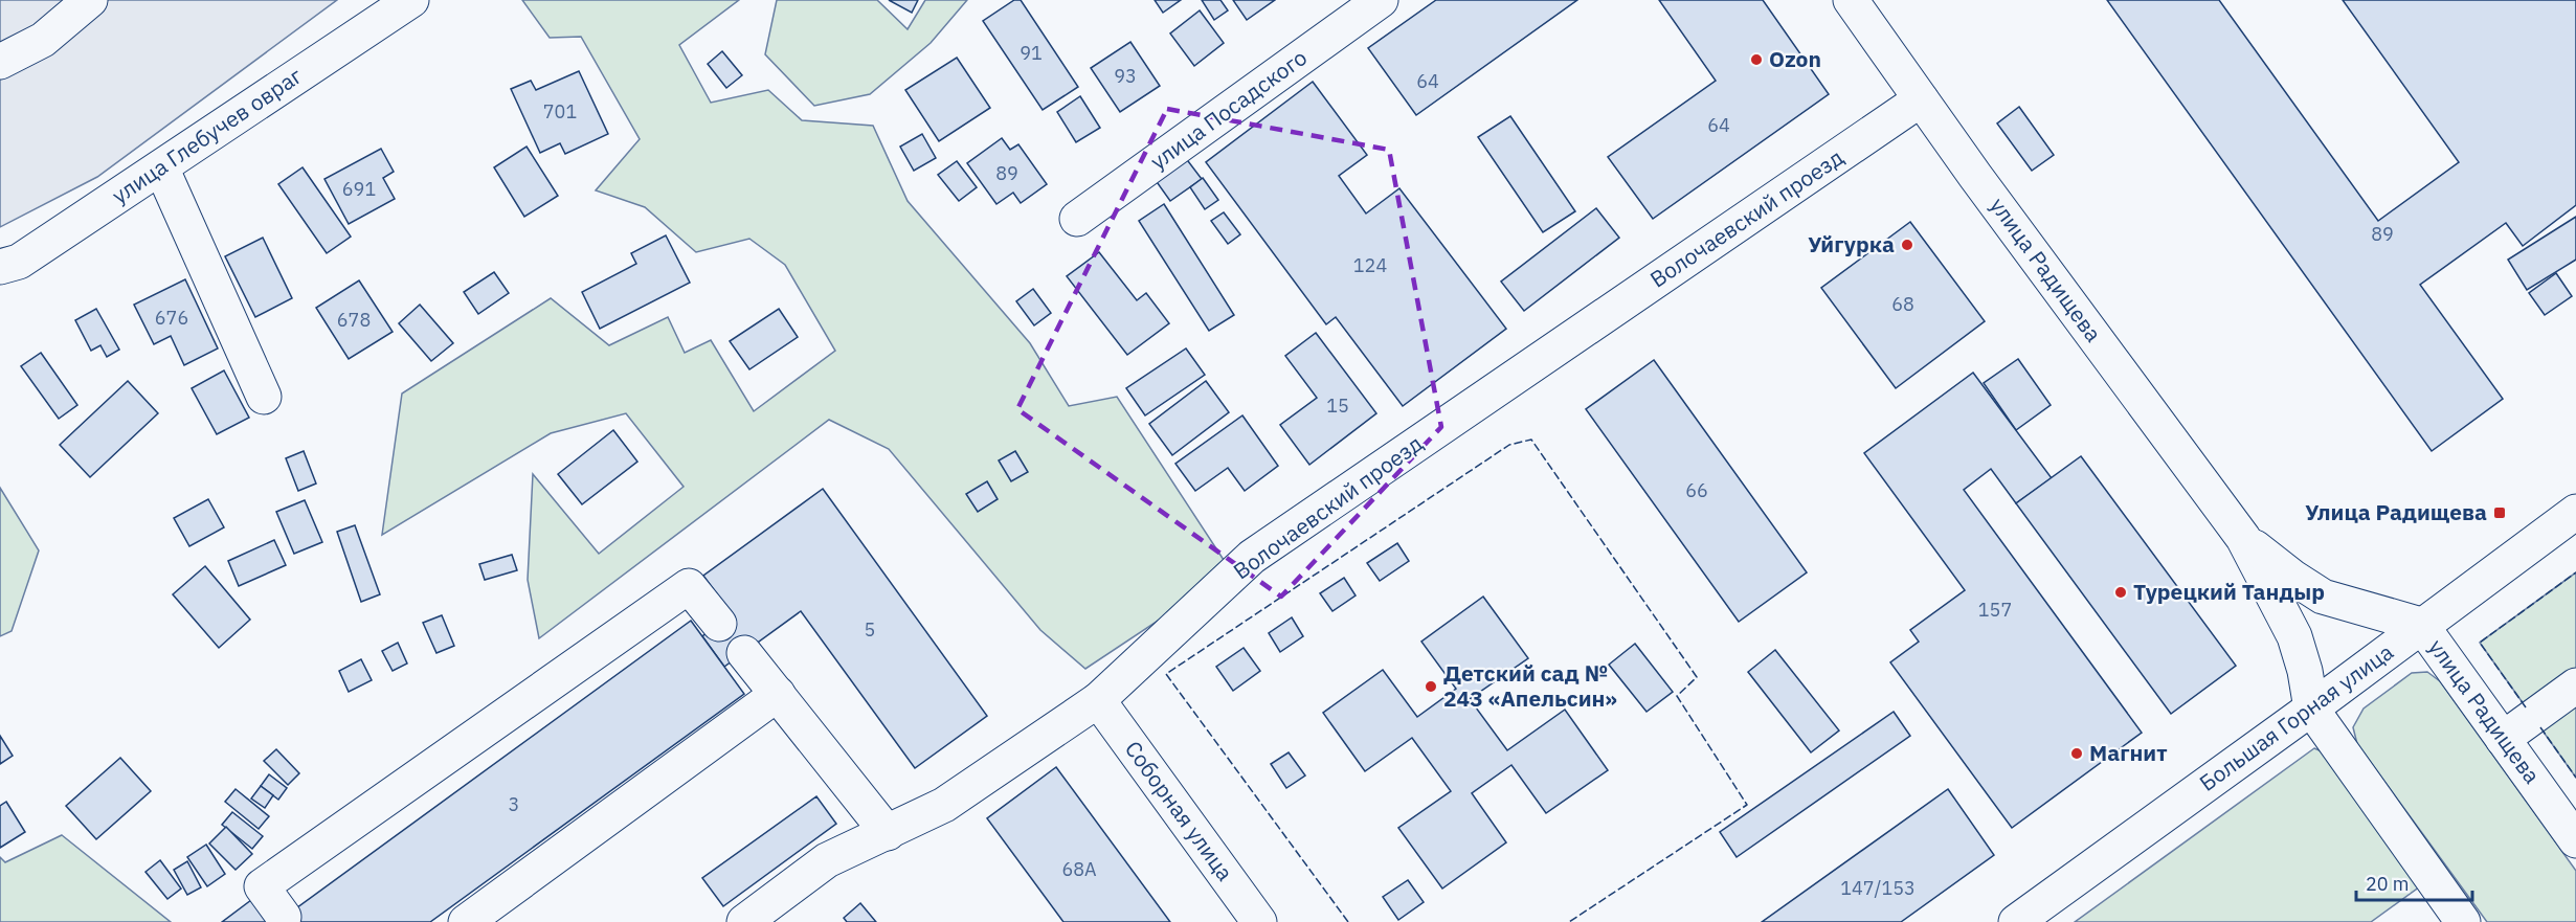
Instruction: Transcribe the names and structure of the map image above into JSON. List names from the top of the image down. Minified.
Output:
{"streets":{"street":["улица Посадского","улица Глебучев овраг","Волочаевский проезд","улица Радищева","Большая Горная улица","Соборная улица"]},"crossings":[["Волочаевский проезд","улица Радищева"],["Волочаевский проезд","Соборная улица"],["улица Радищева","Большая Горная улица"]],"places":{"other":["Ozon","Уйгурка","Турецкий Тандыр","Детский сад № 243 «Апельсин»","Магнит"],"transit":["Улица Радищева"]},"house_numbers":["91","93","64","701","64","89","691","89","124","68","676","678","15","66","157","5","3","68А","147/153"],"scale_bar":"20 m"}
